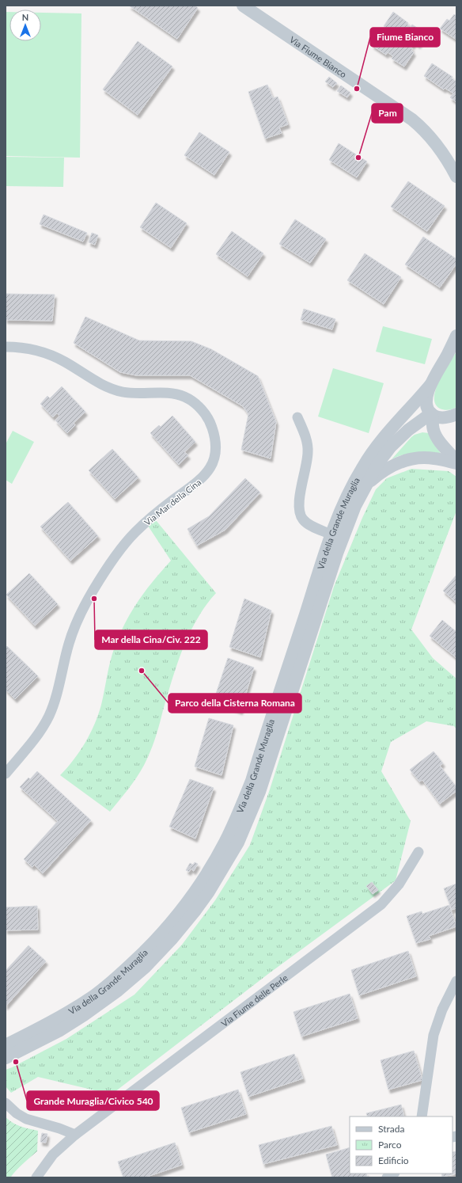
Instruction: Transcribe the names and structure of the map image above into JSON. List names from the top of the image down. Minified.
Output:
{"streets":{"street":["Via Fiume Bianco","Via Mar della Cina","Via della Grande Muraglia","Via Fiume delle Perle"]},"places":["Fiume Bianco","Pam","Mar della Cina/Civ. 222","Parco della Cisterna Romana","Grande Muraglia/Civico 540"],"legend":["Strada","Parco","Edificio"],"north":"top"}
